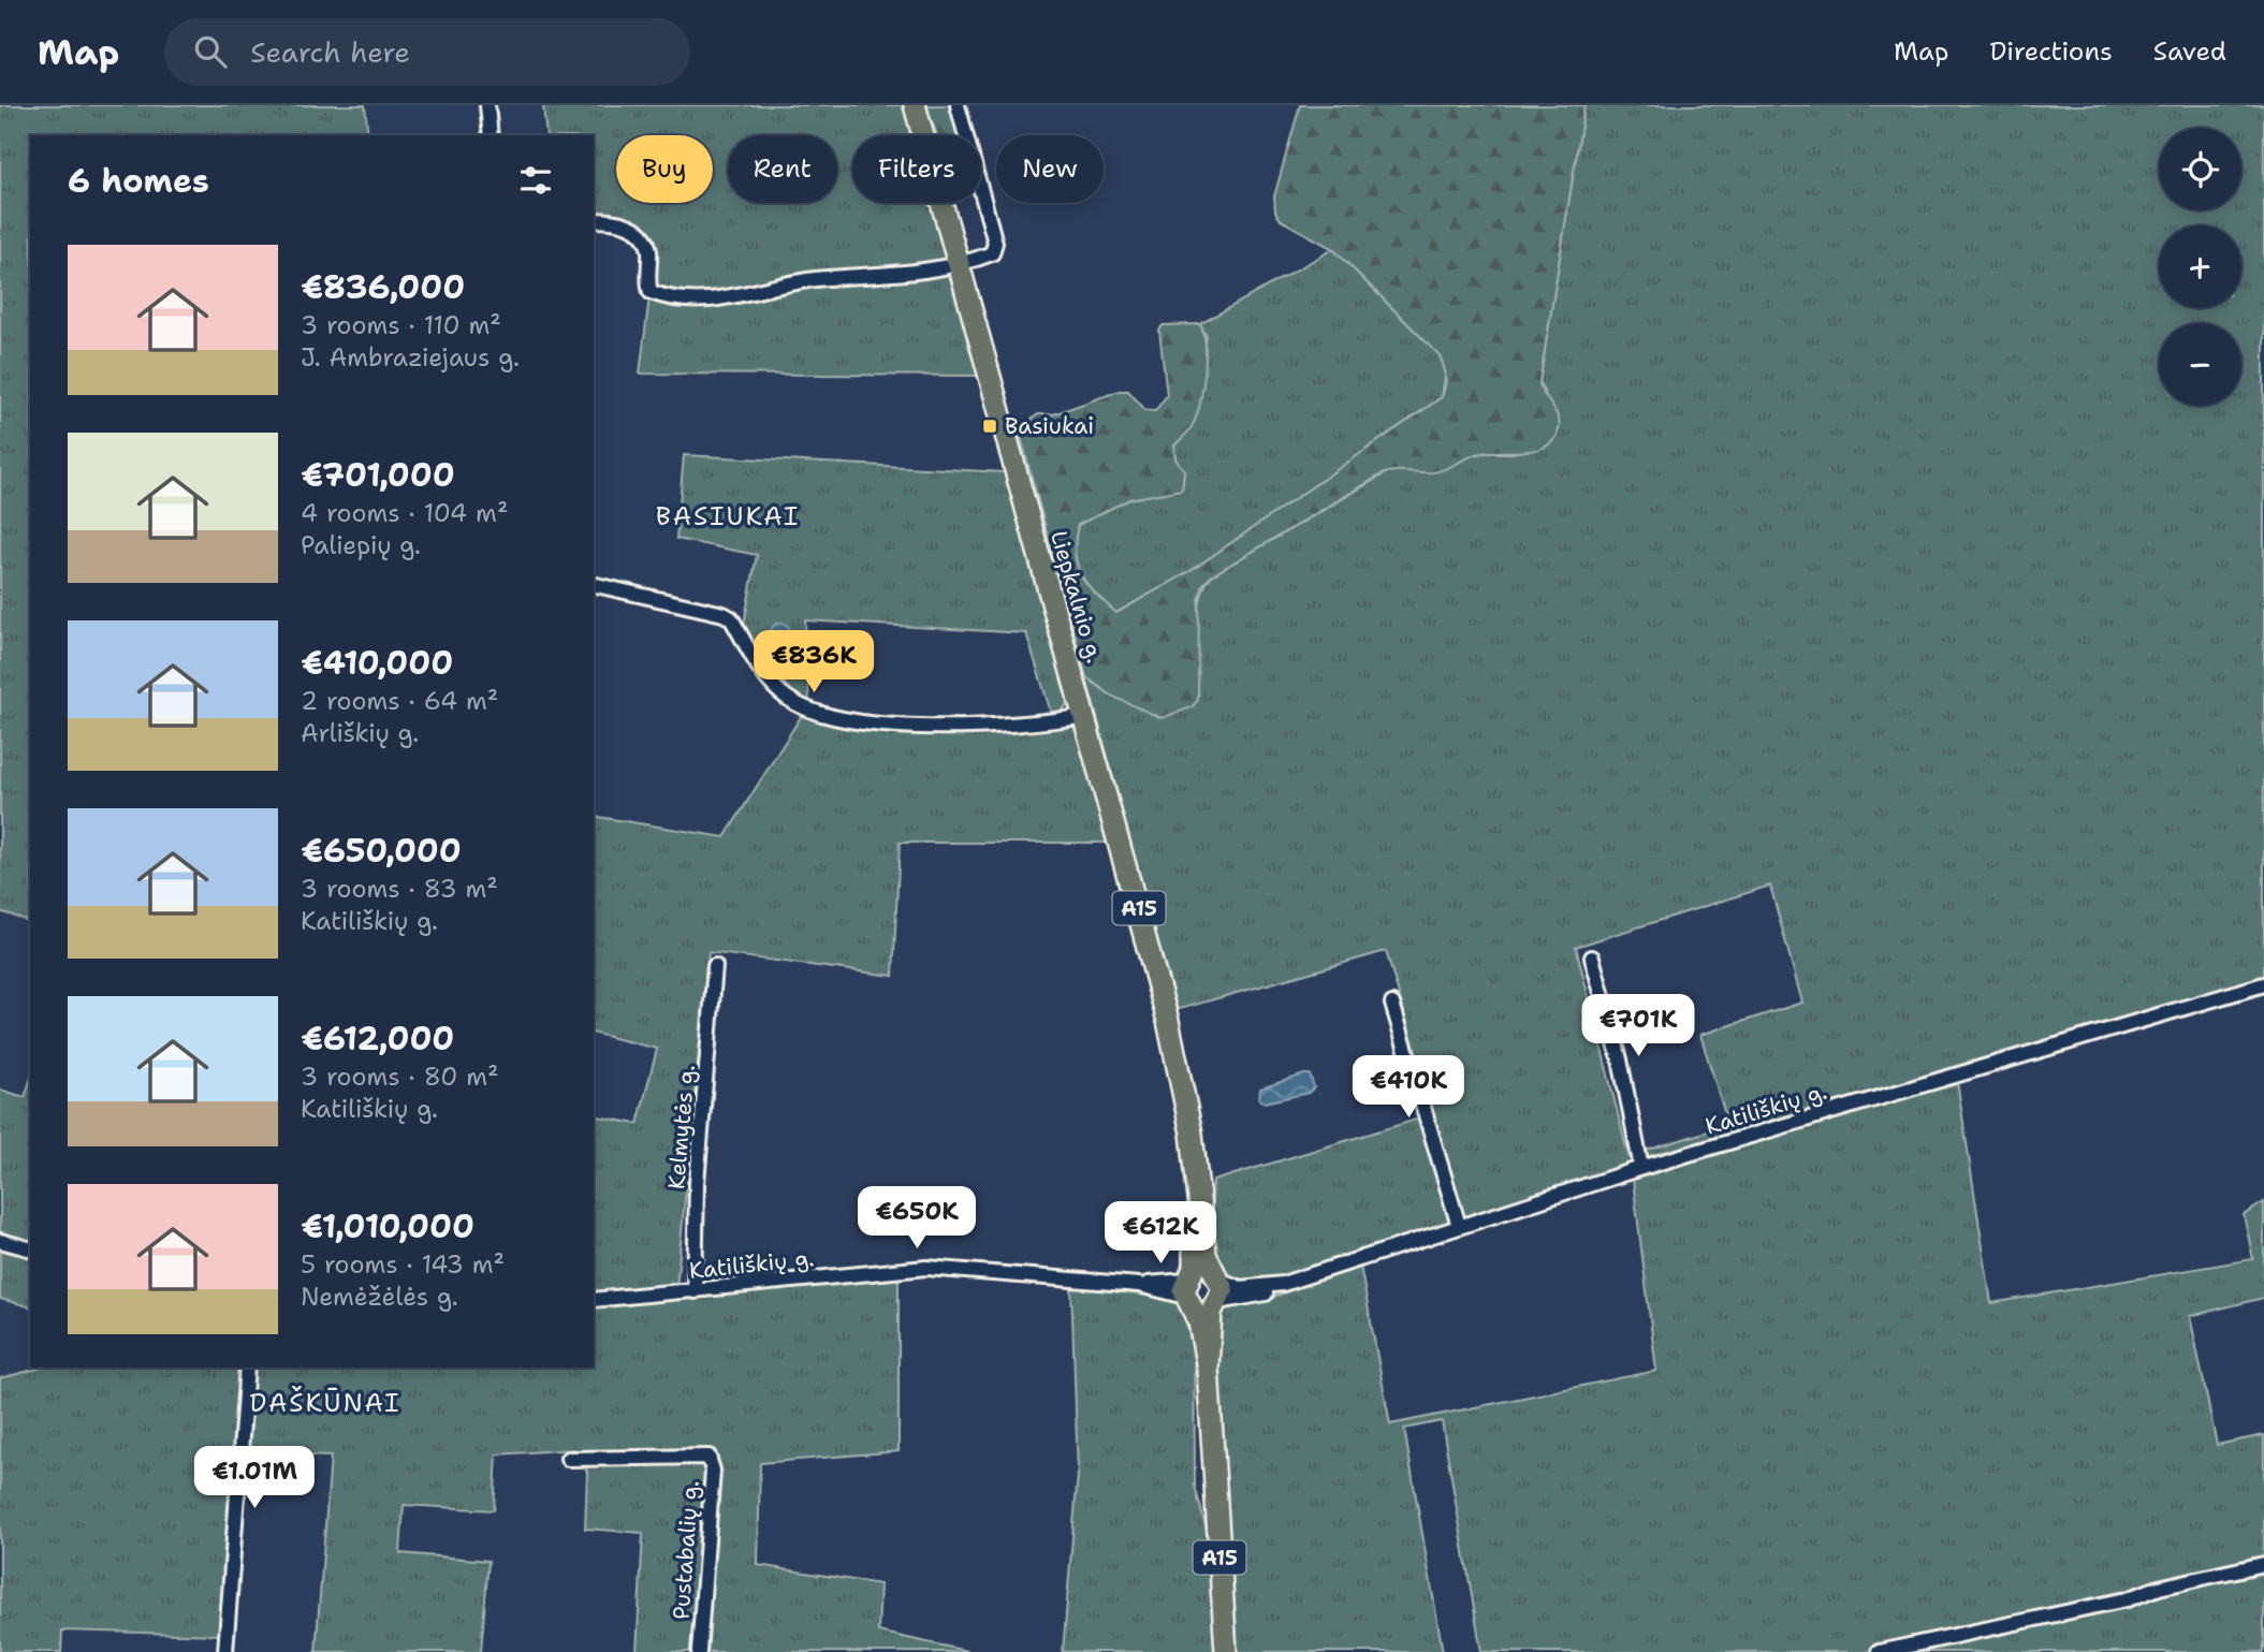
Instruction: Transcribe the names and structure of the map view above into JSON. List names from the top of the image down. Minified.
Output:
{"streets":{"highway":["Liepkalnio g.","A15"],"street":["Katiliškių g.","Kelmytės g.","Pustabalių g."]},"crossings":[["Liepkalnio g.","Katiliškių g."],["Katiliškių g.","Kelmytės g."]],"districts":["BASIUKAI","DAŠKŪNAI"],"places":{"transit":["Basiukai"]},"page":{"header":"Map","search":"Search here","nav":["Map","Directions","Saved"],"map_buttons":["+","−"],"chip":["Buy","Rent","Filters","New"],"heading":"6 homes","list":[{"name":"€836,000","note":"3 rooms · 110 m² · J. Ambraziejaus g."},{"name":"€701,000","note":"4 rooms · 104 m² · Paliepių g."},{"name":"€410,000","note":"2 rooms · 64 m² · Arliškių g."},{"name":"€650,000","note":"3 rooms · 83 m² · Katiliškių g."},{"name":"€612,000","note":"3 rooms · 80 m² · Katiliškių g."},{"name":"€1,010,000","note":"5 rooms · 143 m² · Nemėžėlės g."}],"price":["€836K","€701K","€410K","€650K","€612K","€1.01M"]}}
